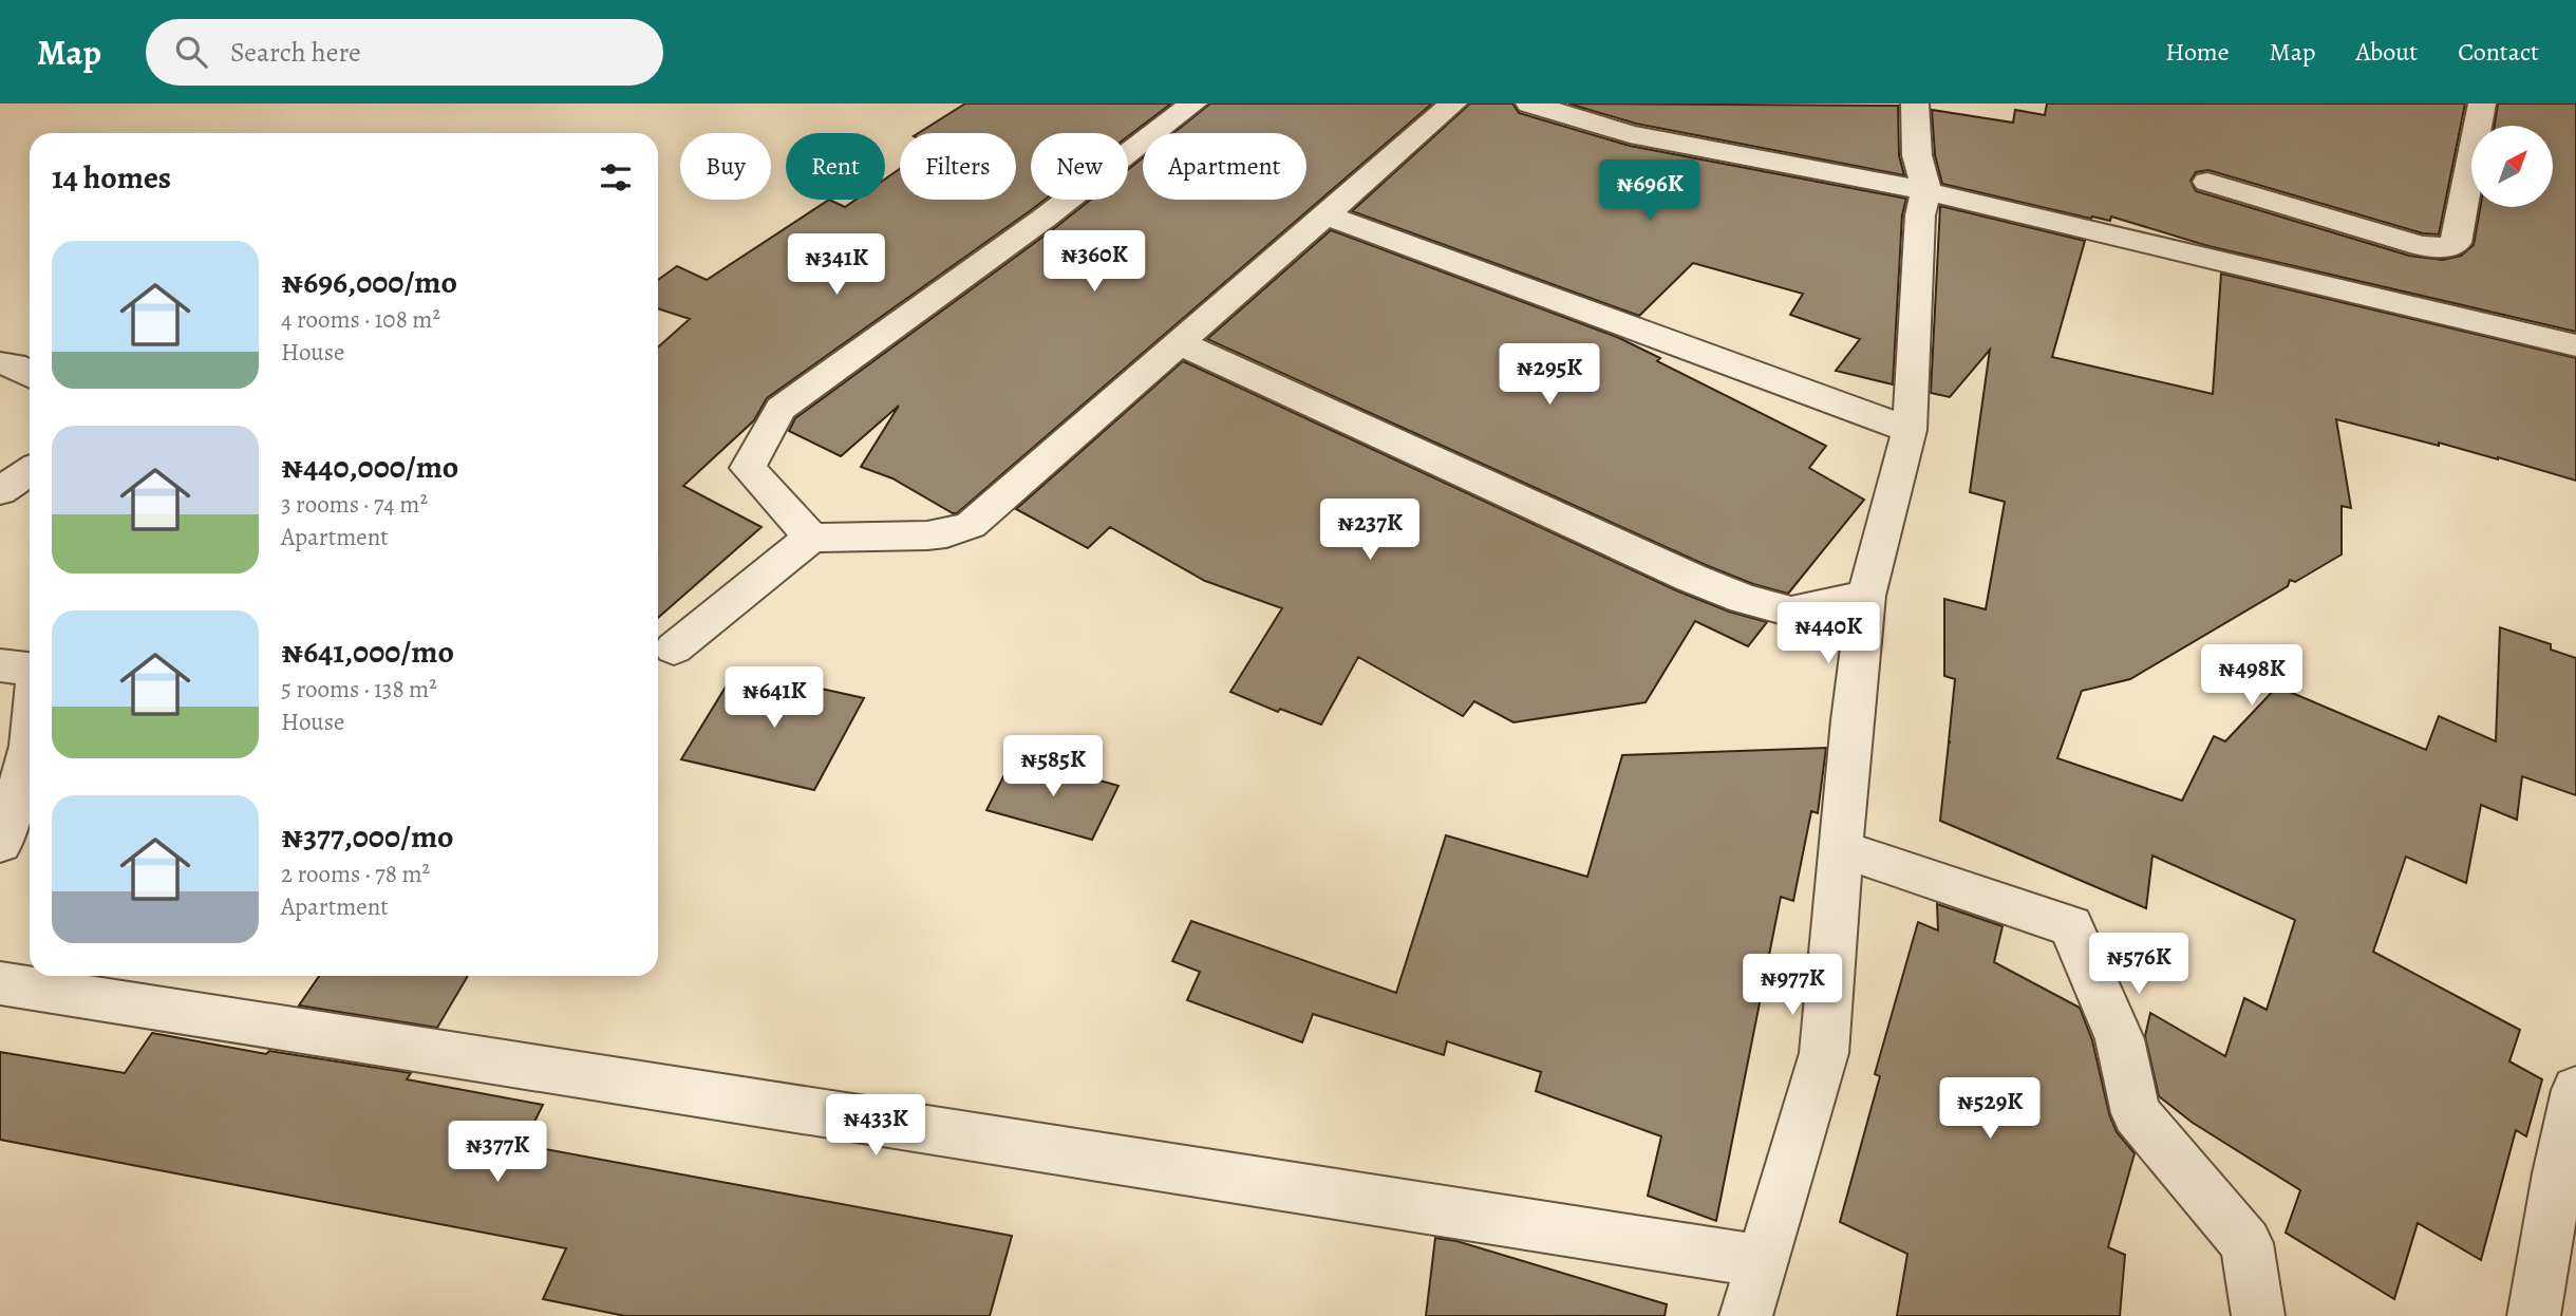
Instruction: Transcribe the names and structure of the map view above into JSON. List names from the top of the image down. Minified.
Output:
{"north":"top right","page":{"header":"Map","search":"Search here","nav":["Home","Map","About","Contact"],"chip":["Buy","Rent","Filters","New","Apartment"],"heading":"14 homes","price":["₦696K","₦360K","₦341K","₦295K","₦237K","₦440K","₦498K","₦641K","₦585K","₦576K","₦977K","₦529K","₦433K","₦377K"],"list":[{"name":"₦696,000/mo","note":"4 rooms · 108 m² · House"},{"name":"₦440,000/mo","note":"3 rooms · 74 m² · Apartment"},{"name":"₦641,000/mo","note":"5 rooms · 138 m² · House"},{"name":"₦377,000/mo","note":"2 rooms · 78 m² · Apartment"}]}}
